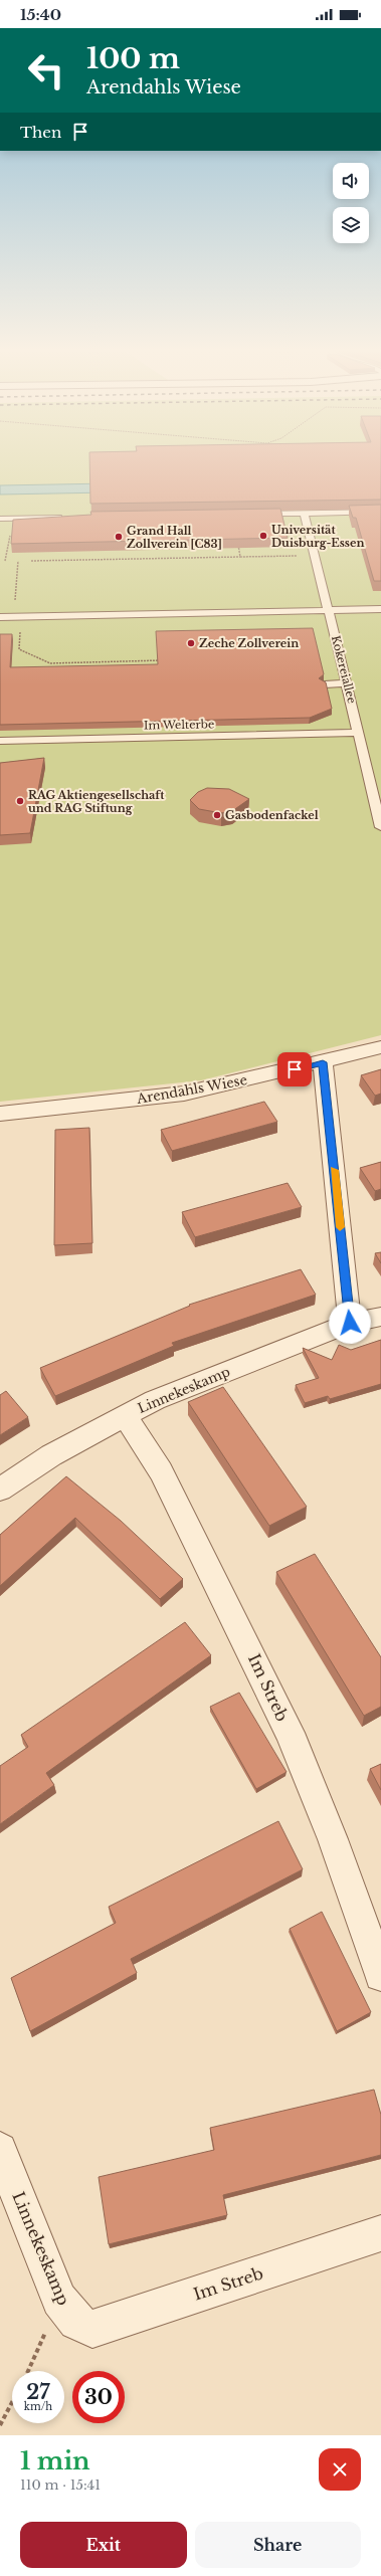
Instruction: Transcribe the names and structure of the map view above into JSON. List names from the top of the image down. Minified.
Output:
{"streets":{"street":["Arendahls Wiese","Linnekeskamp","Im Streb"],"lane":["Kokereiallee","Im Welterbe"]},"crossings":[["Kokereiallee","Im Welterbe"],["Linnekeskamp","Im Streb"]],"places":["Universität Duisburg-Essen","Grand Hall Zollverein [C83]","Zeche Zollverein","RAG Aktiengesellschaft und RAG Stiftung","Gasbodenfackel"],"page":{"status":"15:40","turn":["100 m","Arendahls Wiese"],"then":"Then","speed":"27 km/h","limit":"30","heading":["1 min","110 m · 15:41"],"buttons":["Exit","Share"]}}
